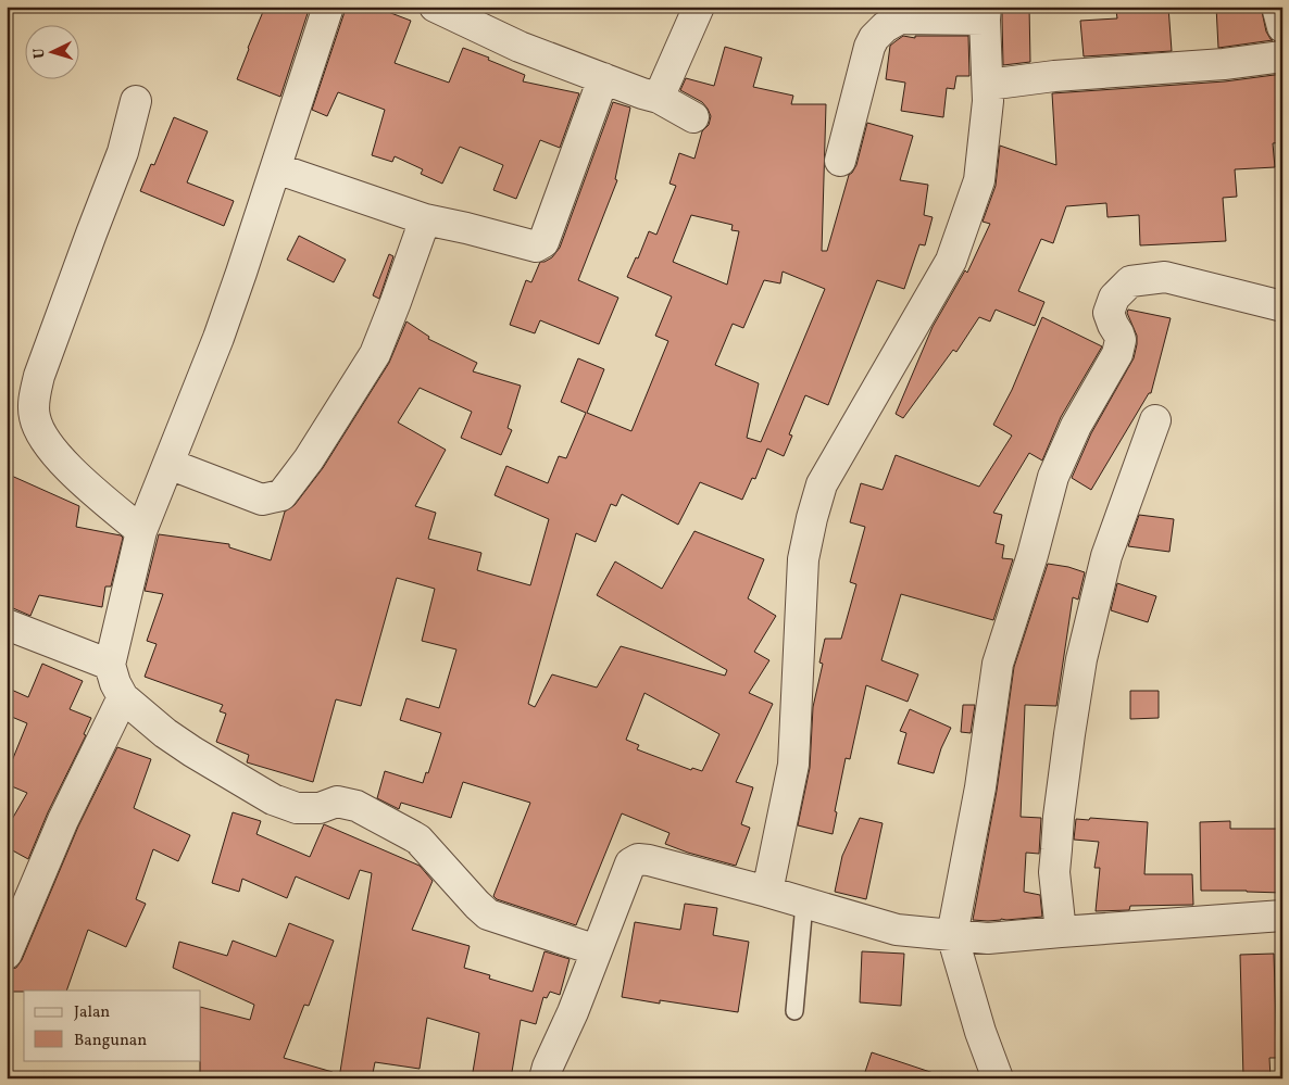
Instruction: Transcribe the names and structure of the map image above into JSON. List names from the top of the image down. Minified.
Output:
{"legend":["Jalan","Bangunan"],"north":"left"}
